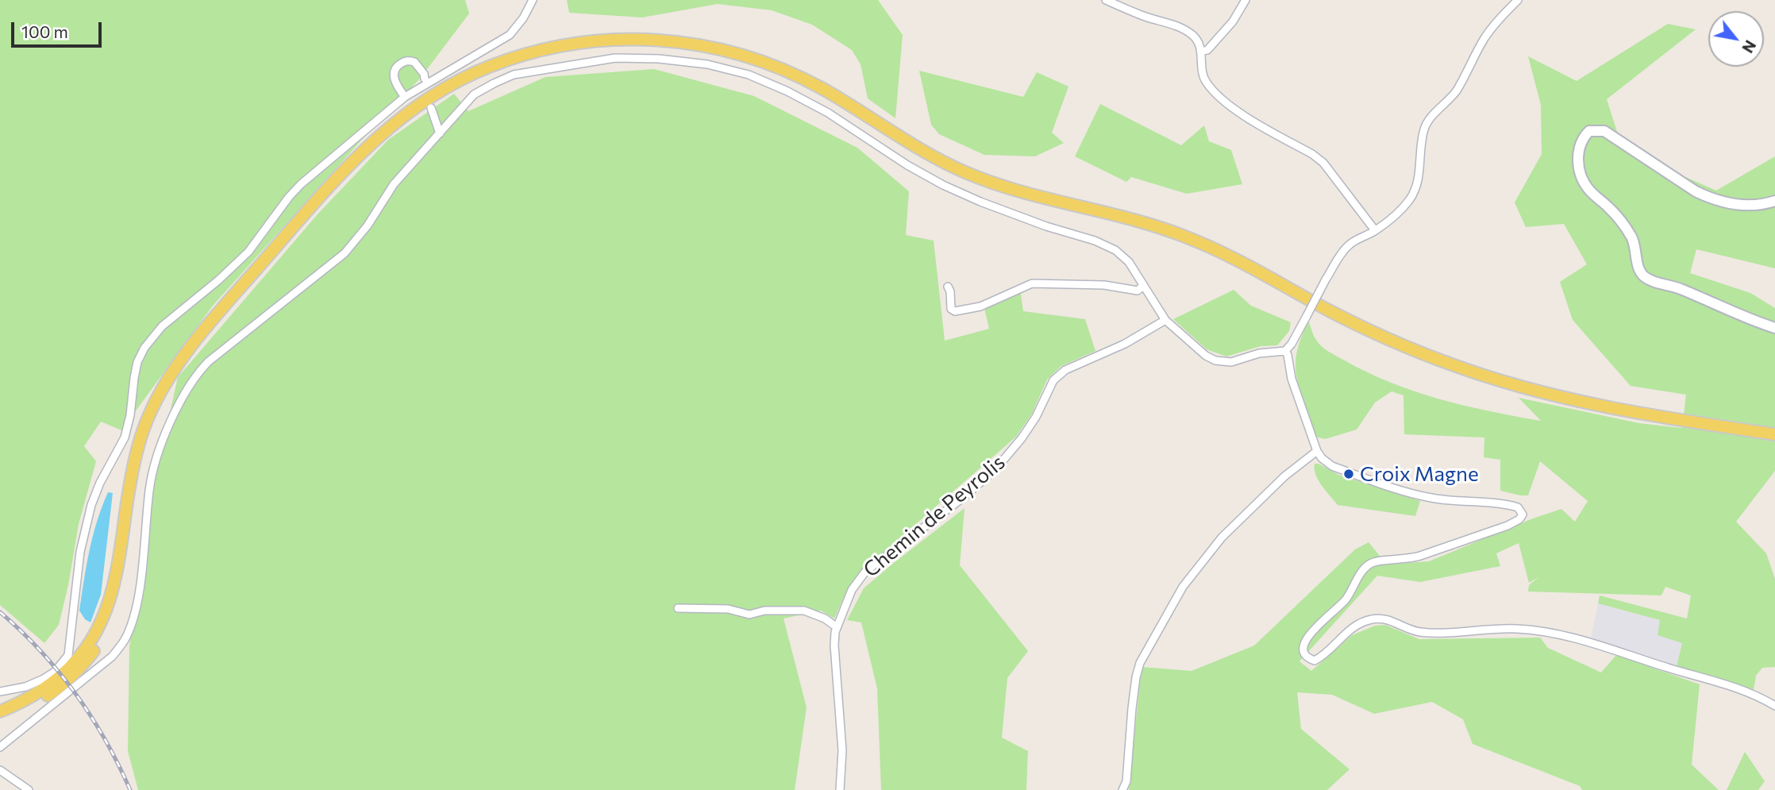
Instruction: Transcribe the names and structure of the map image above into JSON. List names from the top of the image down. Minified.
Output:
{"streets":{"street":["Chemin de Peyrolis"]},"places":["Croix Magne"],"scale_bar":"100 m","north":"bottom right"}
